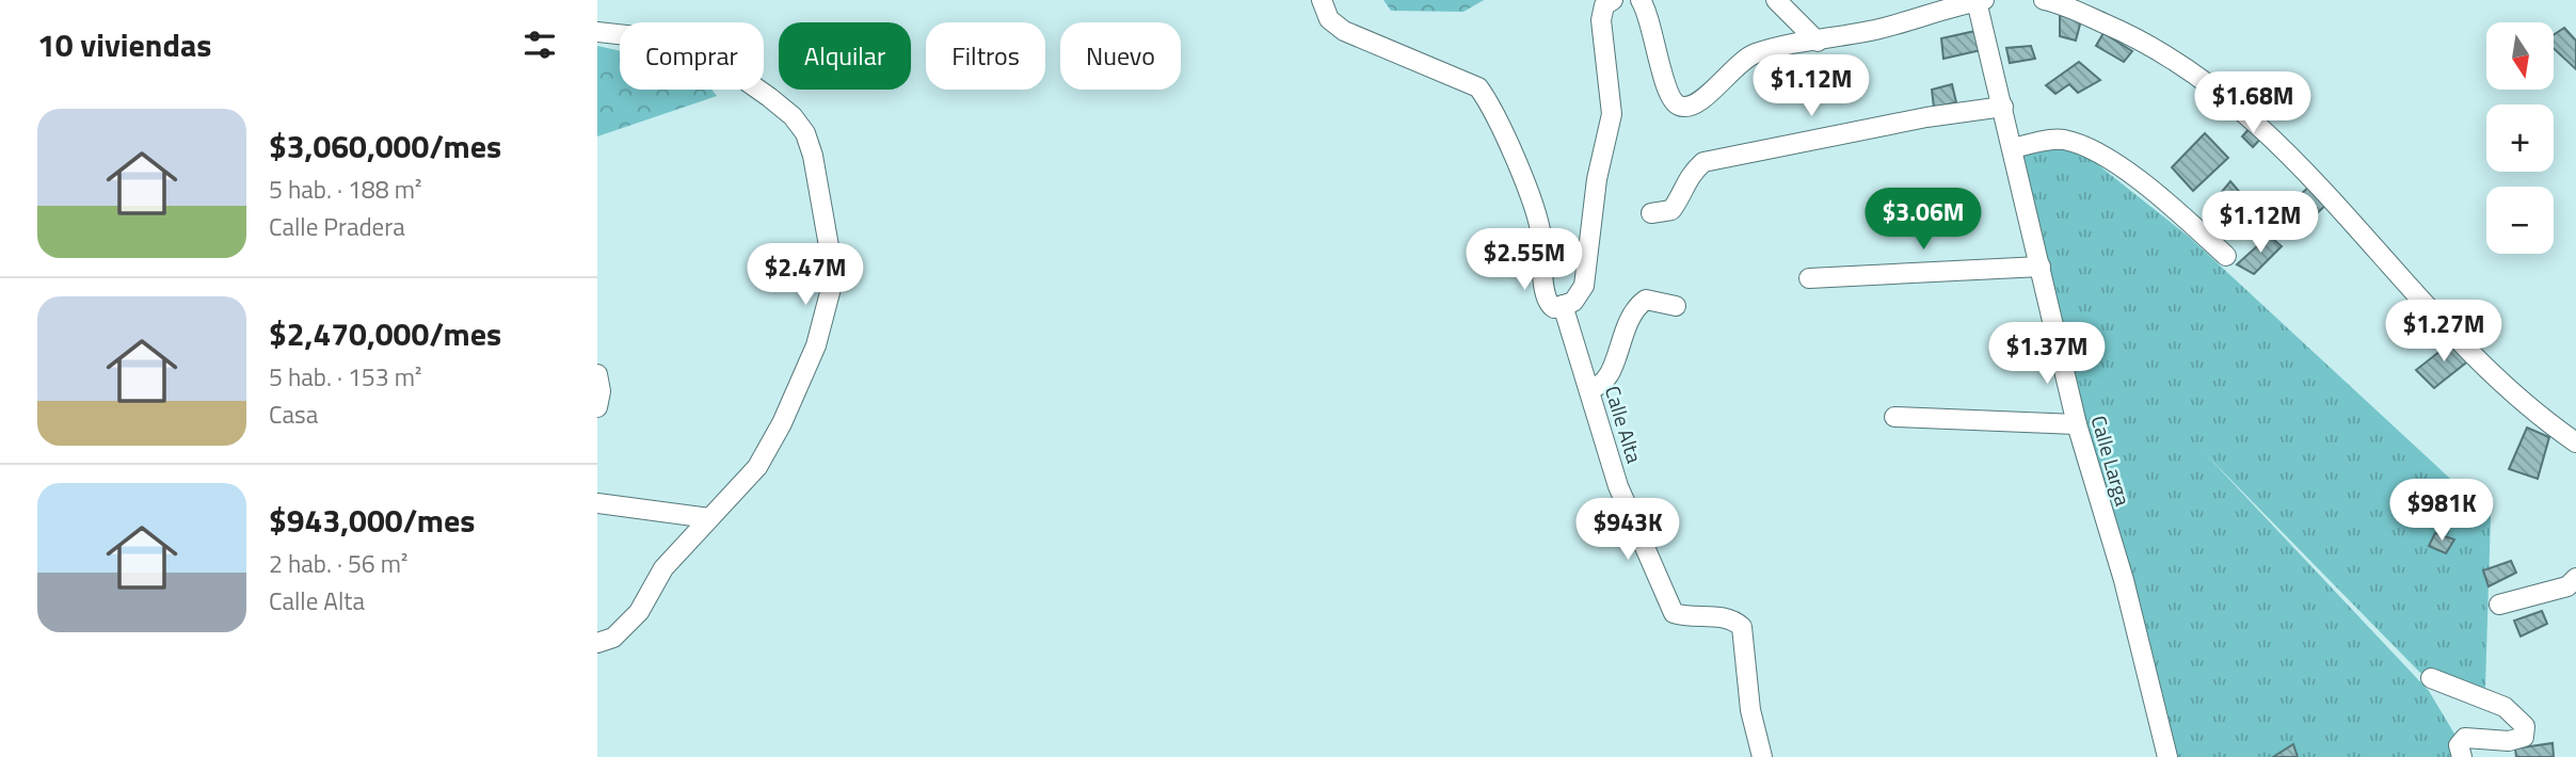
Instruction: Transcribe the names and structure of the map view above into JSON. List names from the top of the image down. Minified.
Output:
{"streets":{"street":["Calle Alta","Calle Larga"]},"north":"bottom","page":{"heading":"10 viviendas","map_buttons":["+","−"],"chip":["Comprar","Alquilar","Filtros","Nuevo"],"price":["$1.12M","$1.68M","$3.06M","$1.12M","$2.55M","$2.47M","$1.27M","$1.37M","$981K","$943K"],"list":[{"name":"$3,060,000/mes","note":"5 hab. · 188 m² · Calle Pradera"},{"name":"$2,470,000/mes","note":"5 hab. · 153 m² · Casa"},{"name":"$943,000/mes","note":"2 hab. · 56 m² · Calle Alta"}]}}
